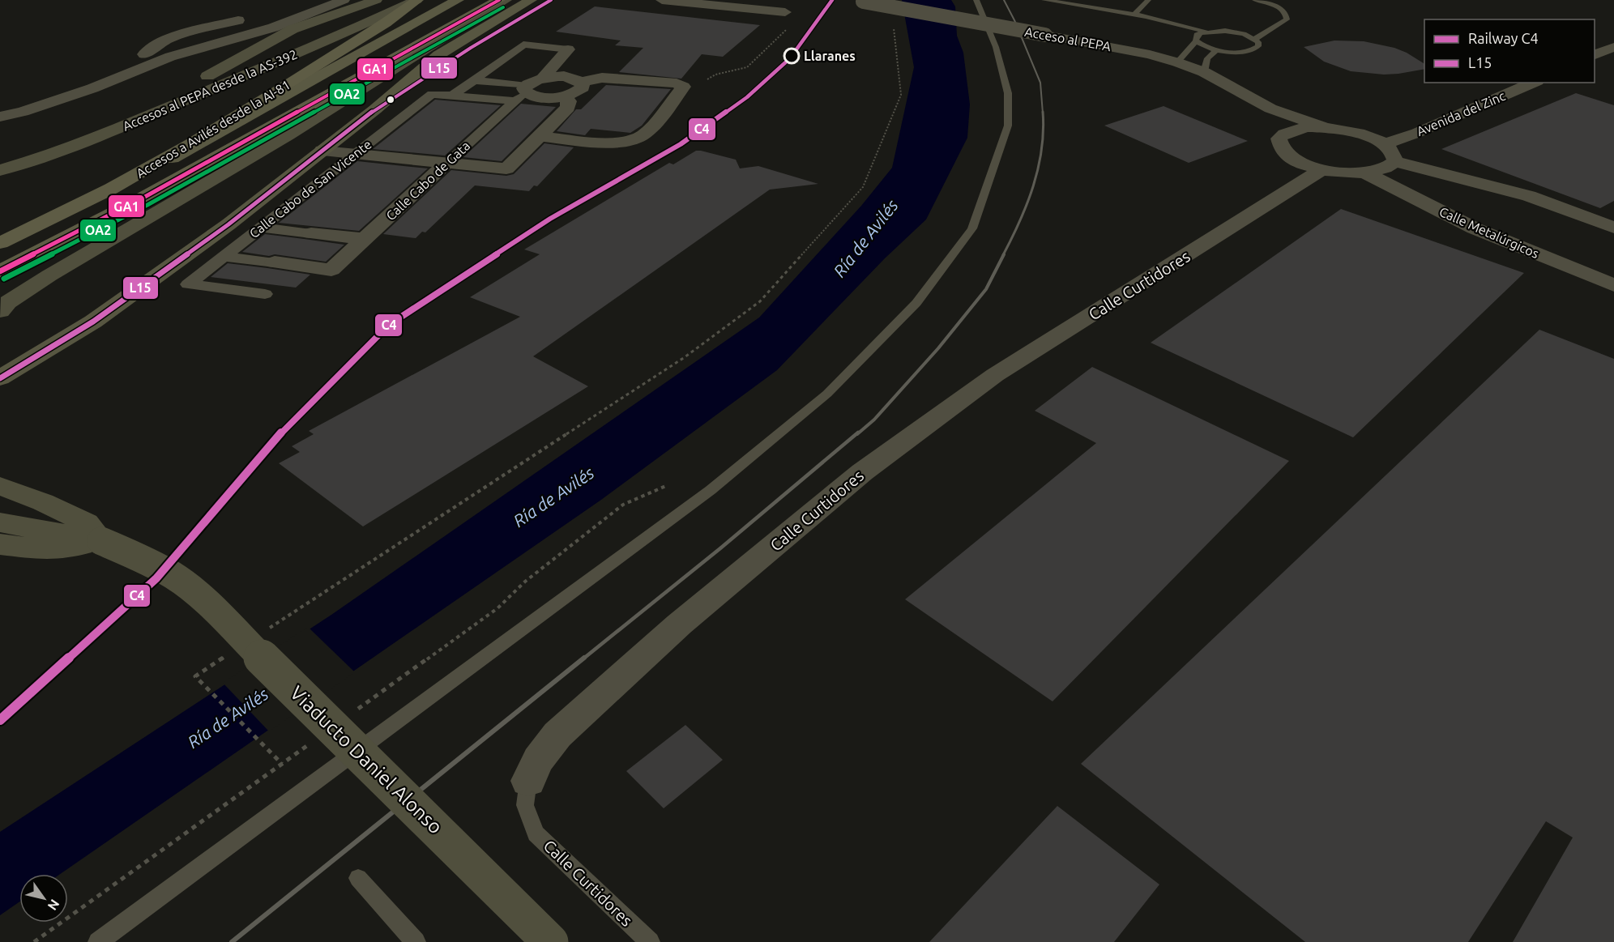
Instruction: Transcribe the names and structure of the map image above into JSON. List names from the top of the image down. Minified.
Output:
{"streets":{"highway":["Accesos a Avilés desde la AI-81"],"main road":["Accesos al PEPA desde la AS-392","Viaducto Daniel Alonso"],"street":["Acceso al PEPA","Avenida del Zinc","Calle Cabo de Gata","Calle Cabo de San Vicente","Calle Metalúrgicos","Calle Curtidores"]},"crossings":[["Accesos al PEPA desde la AS-392","Accesos a Avilés desde la AI-81"]],"water":["Ría de Avilés"],"places":["Llaranes"],"lines":["rail line C4","transit line L15","transit line GA1","transit line OA2"],"legend":["Railway C4","L15"],"north":"bottom right"}
